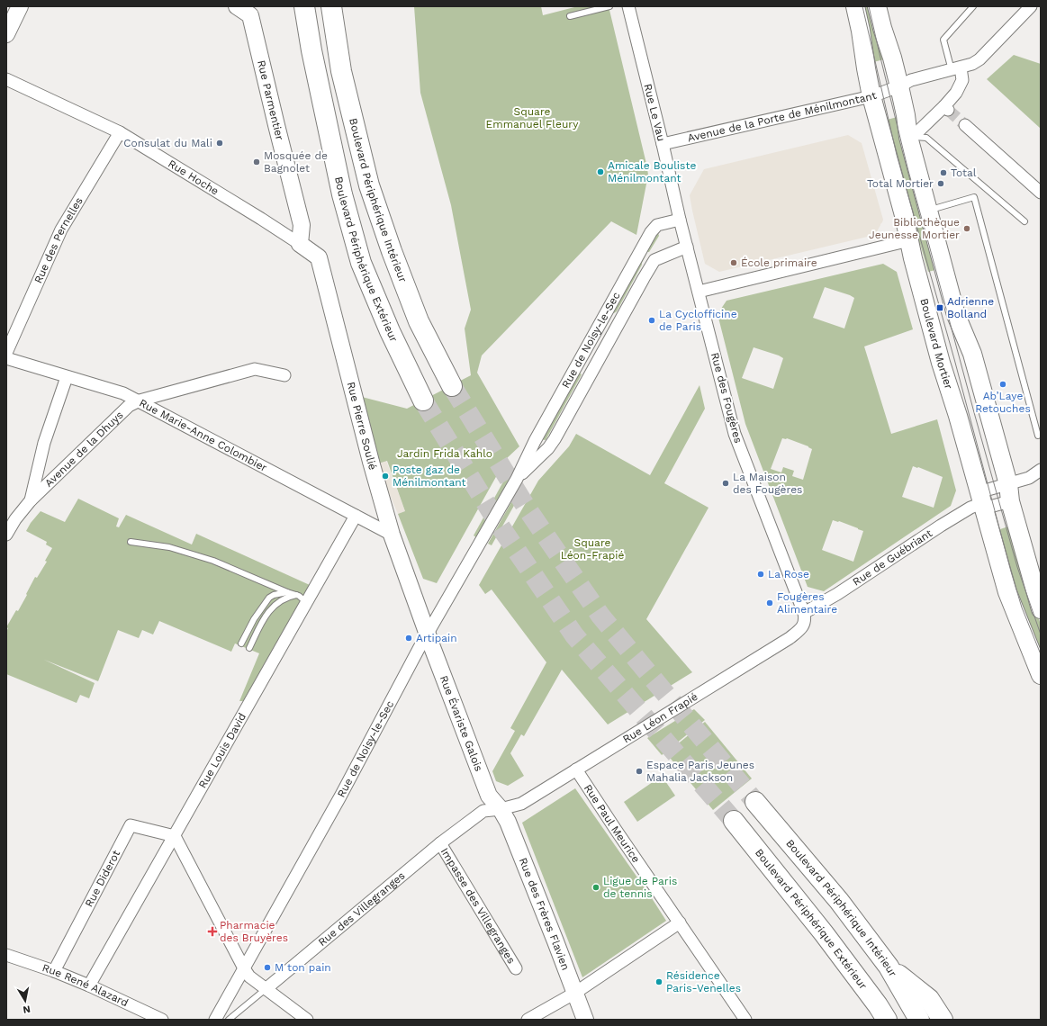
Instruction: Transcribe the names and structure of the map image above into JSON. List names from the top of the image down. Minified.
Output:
{"streets":{"highway":["Boulevard Périphérique Intérieur","Boulevard Périphérique Extérieur"],"main road":["Boulevard Mortier"],"street":["Rue Parmentier","Rue Le Vau","Avenue de la Porte de Ménilmontant","Rue Hoche","Rue des Pernelles","Rue de Noisy-le-Sec","Rue des Fougères","Rue Pierre Soulié","Rue Marie-Anne Colombier","Avenue de la Dhuys","Rue de Guébriant","Rue Léon Frapié","Rue Évariste Galois","Rue Louis David","Rue Paul Meurice","Rue Diderot","Impasse des Villegranges","Rue des Villegranges","Rue des Frères Flavien","Rue René Alazard"]},"crossings":[["Rue Parmentier","Rue Hoche"],["Rue Parmentier","Rue Pierre Soulié"],["Rue Le Vau","Avenue de la Porte de Ménilmontant"],["Rue Le Vau","Rue de Noisy-le-Sec"],["Rue Le Vau","Rue des Fougères"],["Avenue de la Porte de Ménilmontant","Boulevard Mortier"],["Rue Hoche","Rue des Pernelles"],["Rue Hoche","Rue Pierre Soulié"],["Rue de Noisy-le-Sec","Rue des Fougères"],["Rue de Noisy-le-Sec","Rue Pierre Soulié"],["Rue de Noisy-le-Sec","Rue Évariste Galois"],["Boulevard Mortier","Rue de Guébriant"],["Rue des Fougères","Rue de Guébriant"],["Rue des Fougères","Rue Léon Frapié"],["Rue Pierre Soulié","Rue Marie-Anne Colombier"],["Rue Pierre Soulié","Rue Évariste Galois"],["Rue Marie-Anne Colombier","Avenue de la Dhuys"],["Rue Marie-Anne Colombier","Rue Louis David"],["Rue de Guébriant","Rue Léon Frapié"],["Rue Léon Frapié","Rue Évariste Galois"],["Rue Léon Frapié","Rue Paul Meurice"],["Rue Léon Frapié","Rue des Villegranges"],["Rue Léon Frapié","Rue des Frères Flavien"],["Rue Évariste Galois","Rue des Villegranges"],["Rue Évariste Galois","Rue des Frères Flavien"],["Rue Louis David","Rue Diderot"],["Rue Louis David","Rue René Alazard"],["Rue Diderot","Rue René Alazard"],["Impasse des Villegranges","Rue des Villegranges"],["Rue des Villegranges","Rue des Frères Flavien"]],"parks":["Square Emmanuel Fleury","Jardin Frida Kahlo","Square Léon-Frapié"],"places":{"other":["Consulat du Mali","Mosquée de Bagnolet","Amicale Bouliste Ménilmontant","Total","Total Mortier","Bibliothèque Jeunesse Mortier","École primaire","La Cyclofficine de Paris","Ab’Laye Retouches","Poste gaz de Ménilmontant","La Maison des Fougères","La Rose","Fougères Alimentaire","Artipain","Espace Paris Jeunes Mahalia Jackson","Ligue de Paris de tennis","M ton pain","Résidence Paris-Venelles"],"transit":["Adrienne Bolland"],"health":["Pharmacie des Bruyères"]},"north":"bottom"}
